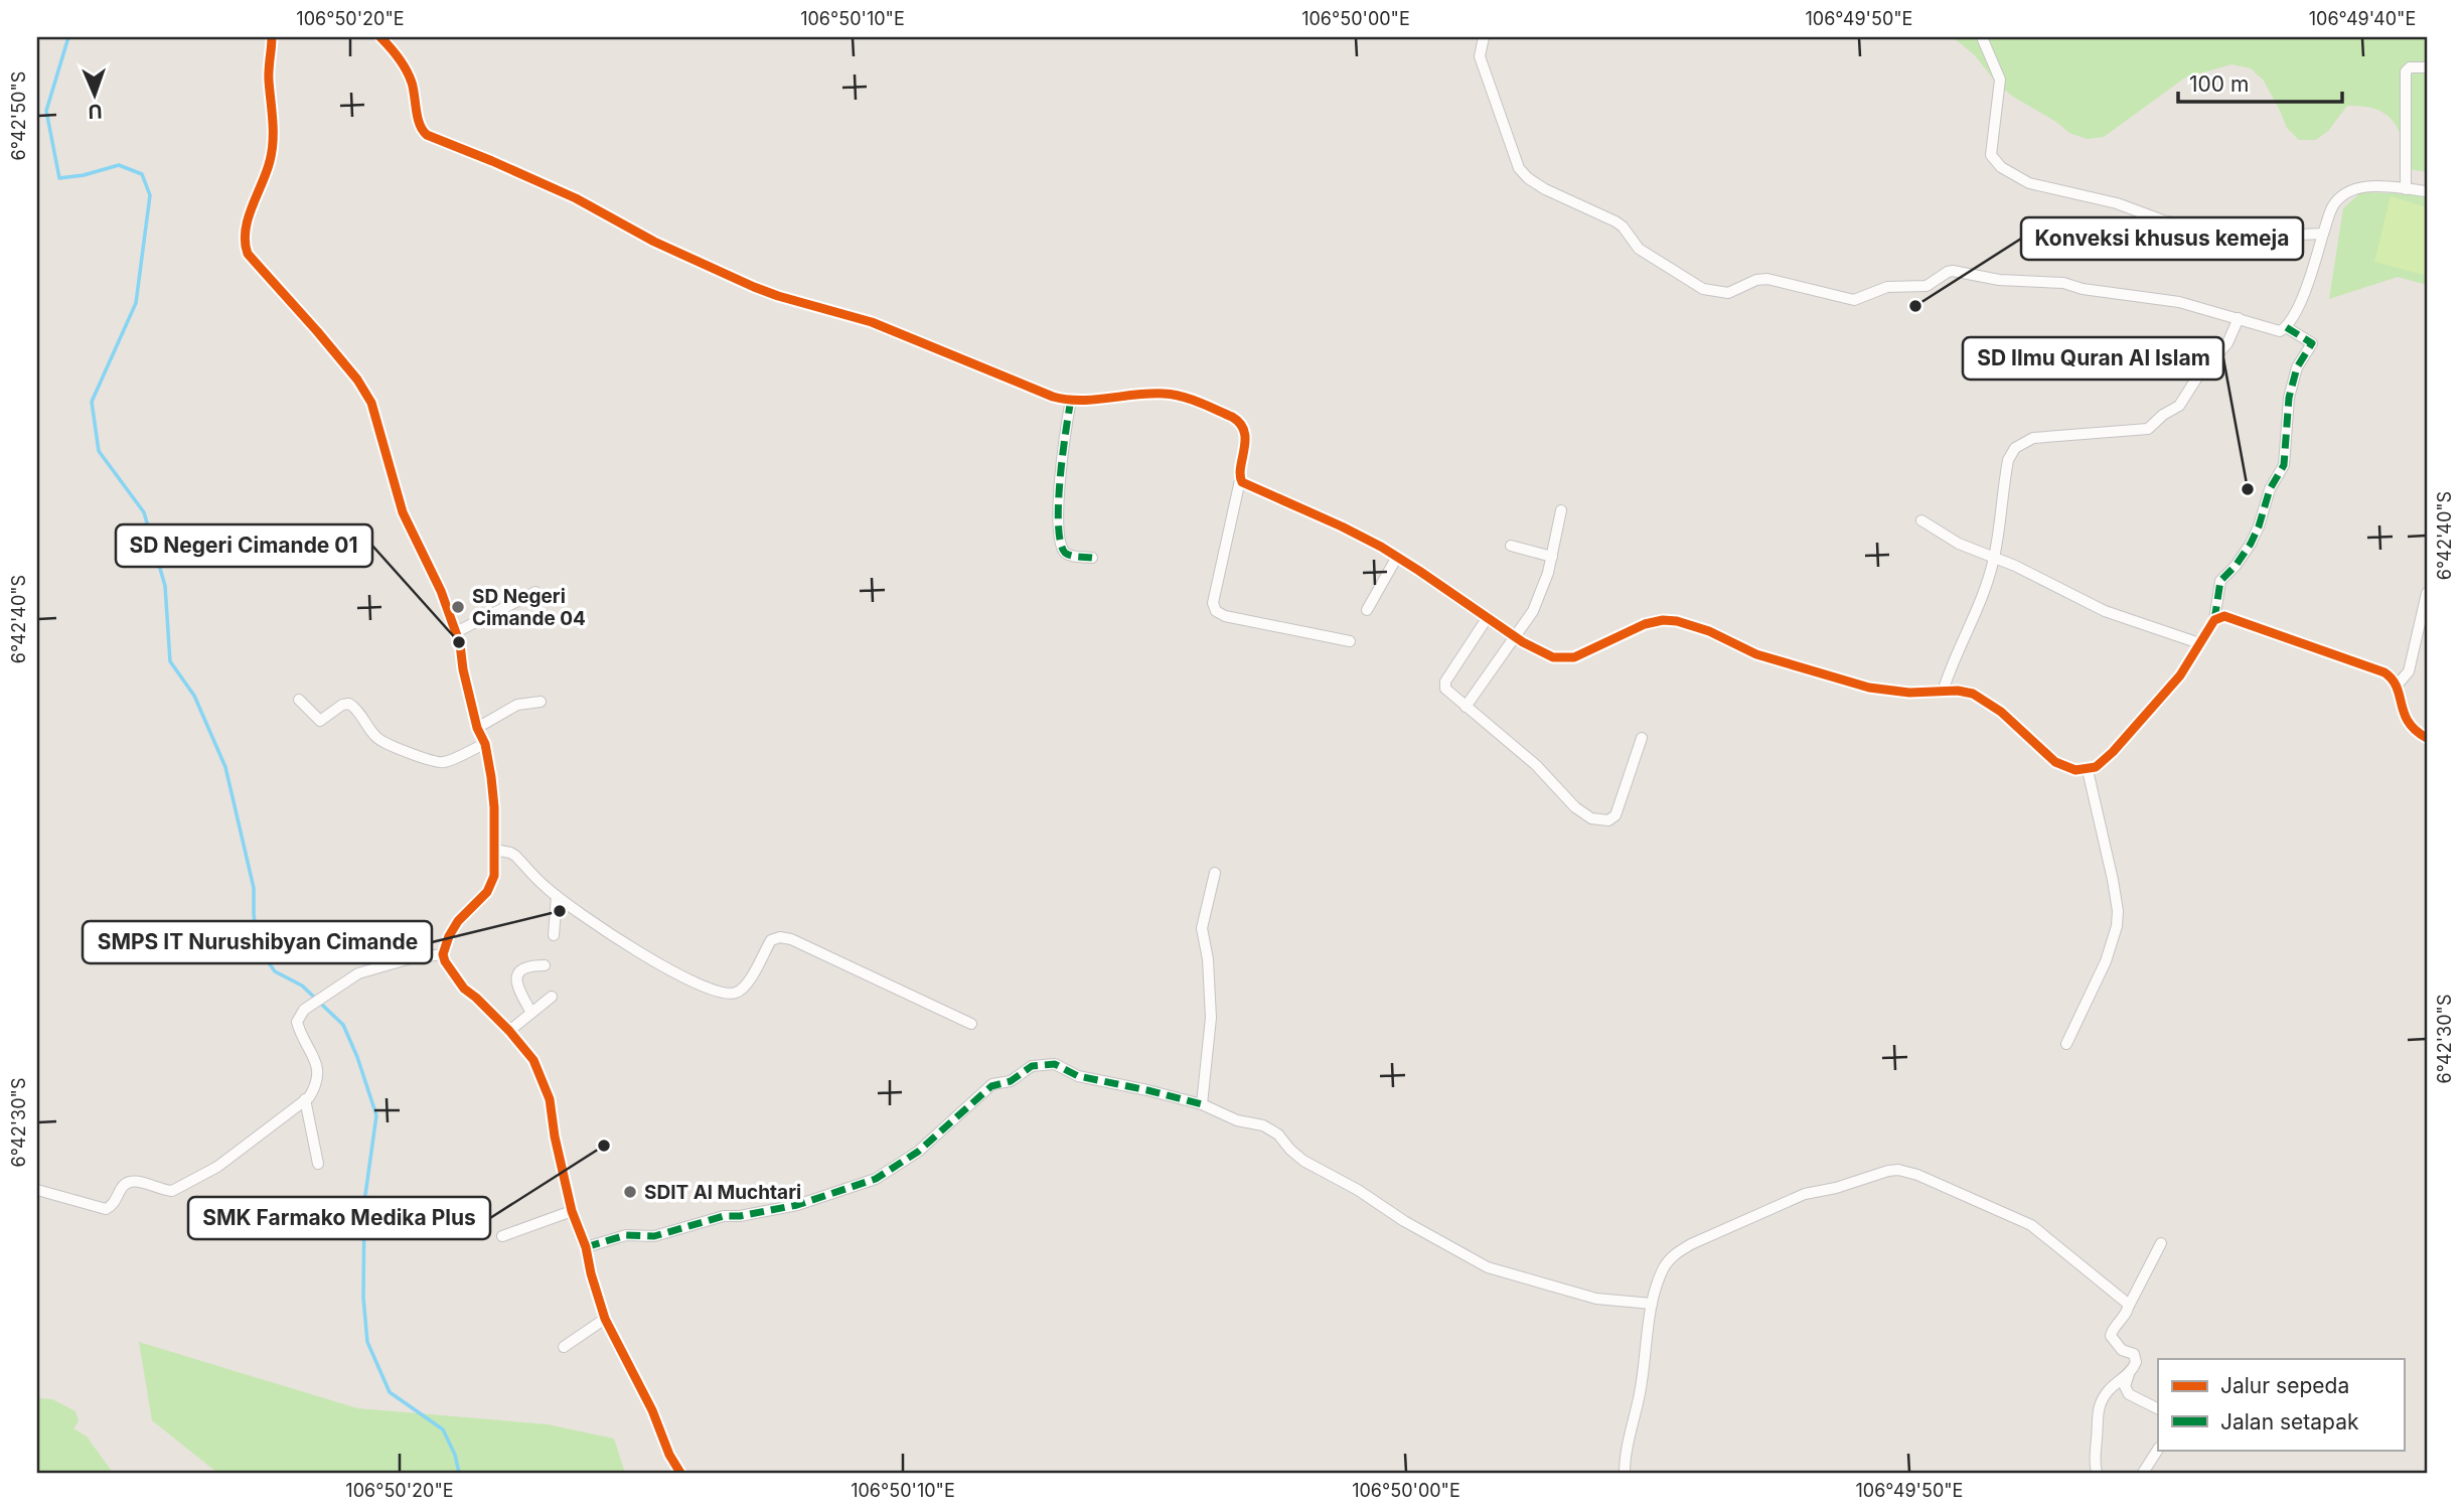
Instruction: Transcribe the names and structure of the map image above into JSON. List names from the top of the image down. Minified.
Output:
{"places":["Konveksi khusus kemeja","SD Ilmu Quran Al Islam","SD Negeri Cimande 04","SD Negeri Cimande 01","SMPS IT Nurushibyan Cimande","SMK Farmako Medika Plus","SDIT Al Muchtari"],"legend":["Jalur sepeda","Jalan setapak"],"scale_bar":"100 m","north":"bottom","coordinates":["106°50'20\"E","106°50'10\"E","106°50'00\"E","106°49'50\"E","106°49'40\"E","6°42'50\"S","6°42'40\"S","6°42'30\"S"]}
